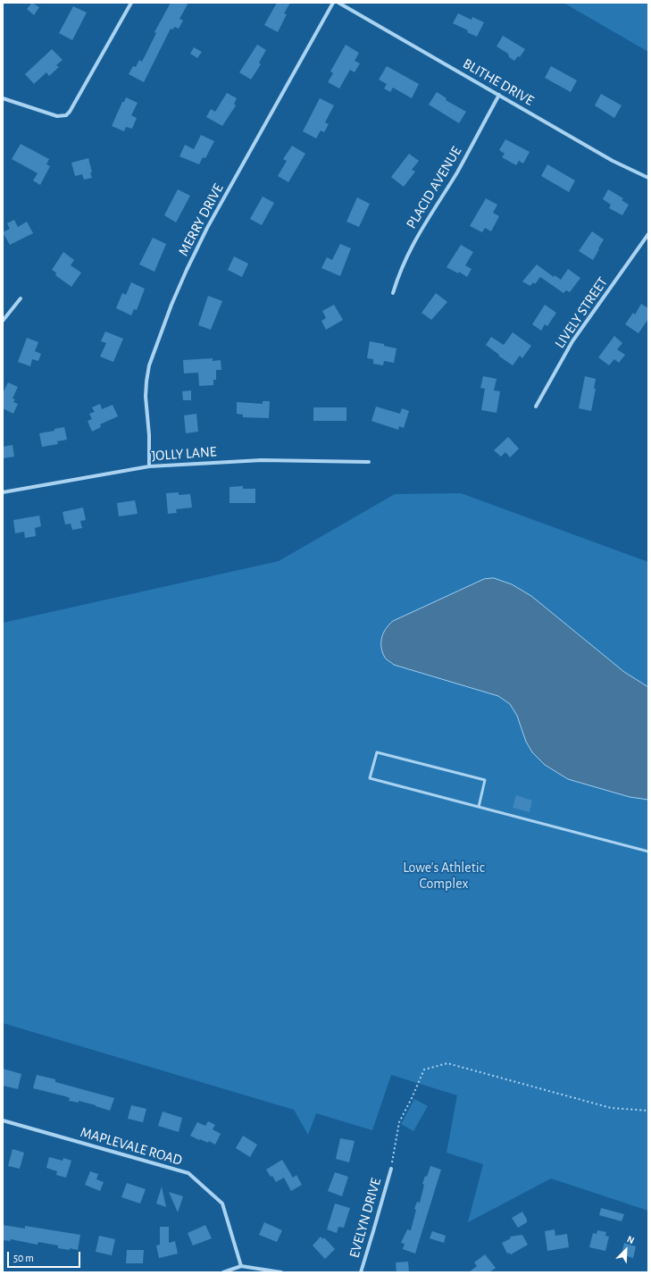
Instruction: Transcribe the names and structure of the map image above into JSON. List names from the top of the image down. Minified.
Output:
{"streets":{"street":["BLITHE DRIVE","PLACID AVENUE","MERRY DRIVE","LIVELY STREET","JOLLY LANE","MAPLEVALE ROAD","EVELYN DRIVE"]},"crossings":[["BLITHE DRIVE","PLACID AVENUE"],["MERRY DRIVE","JOLLY LANE"]],"parks":["Lowe's Athletic Complex"],"scale_bar":"50 m","north":"top right"}
